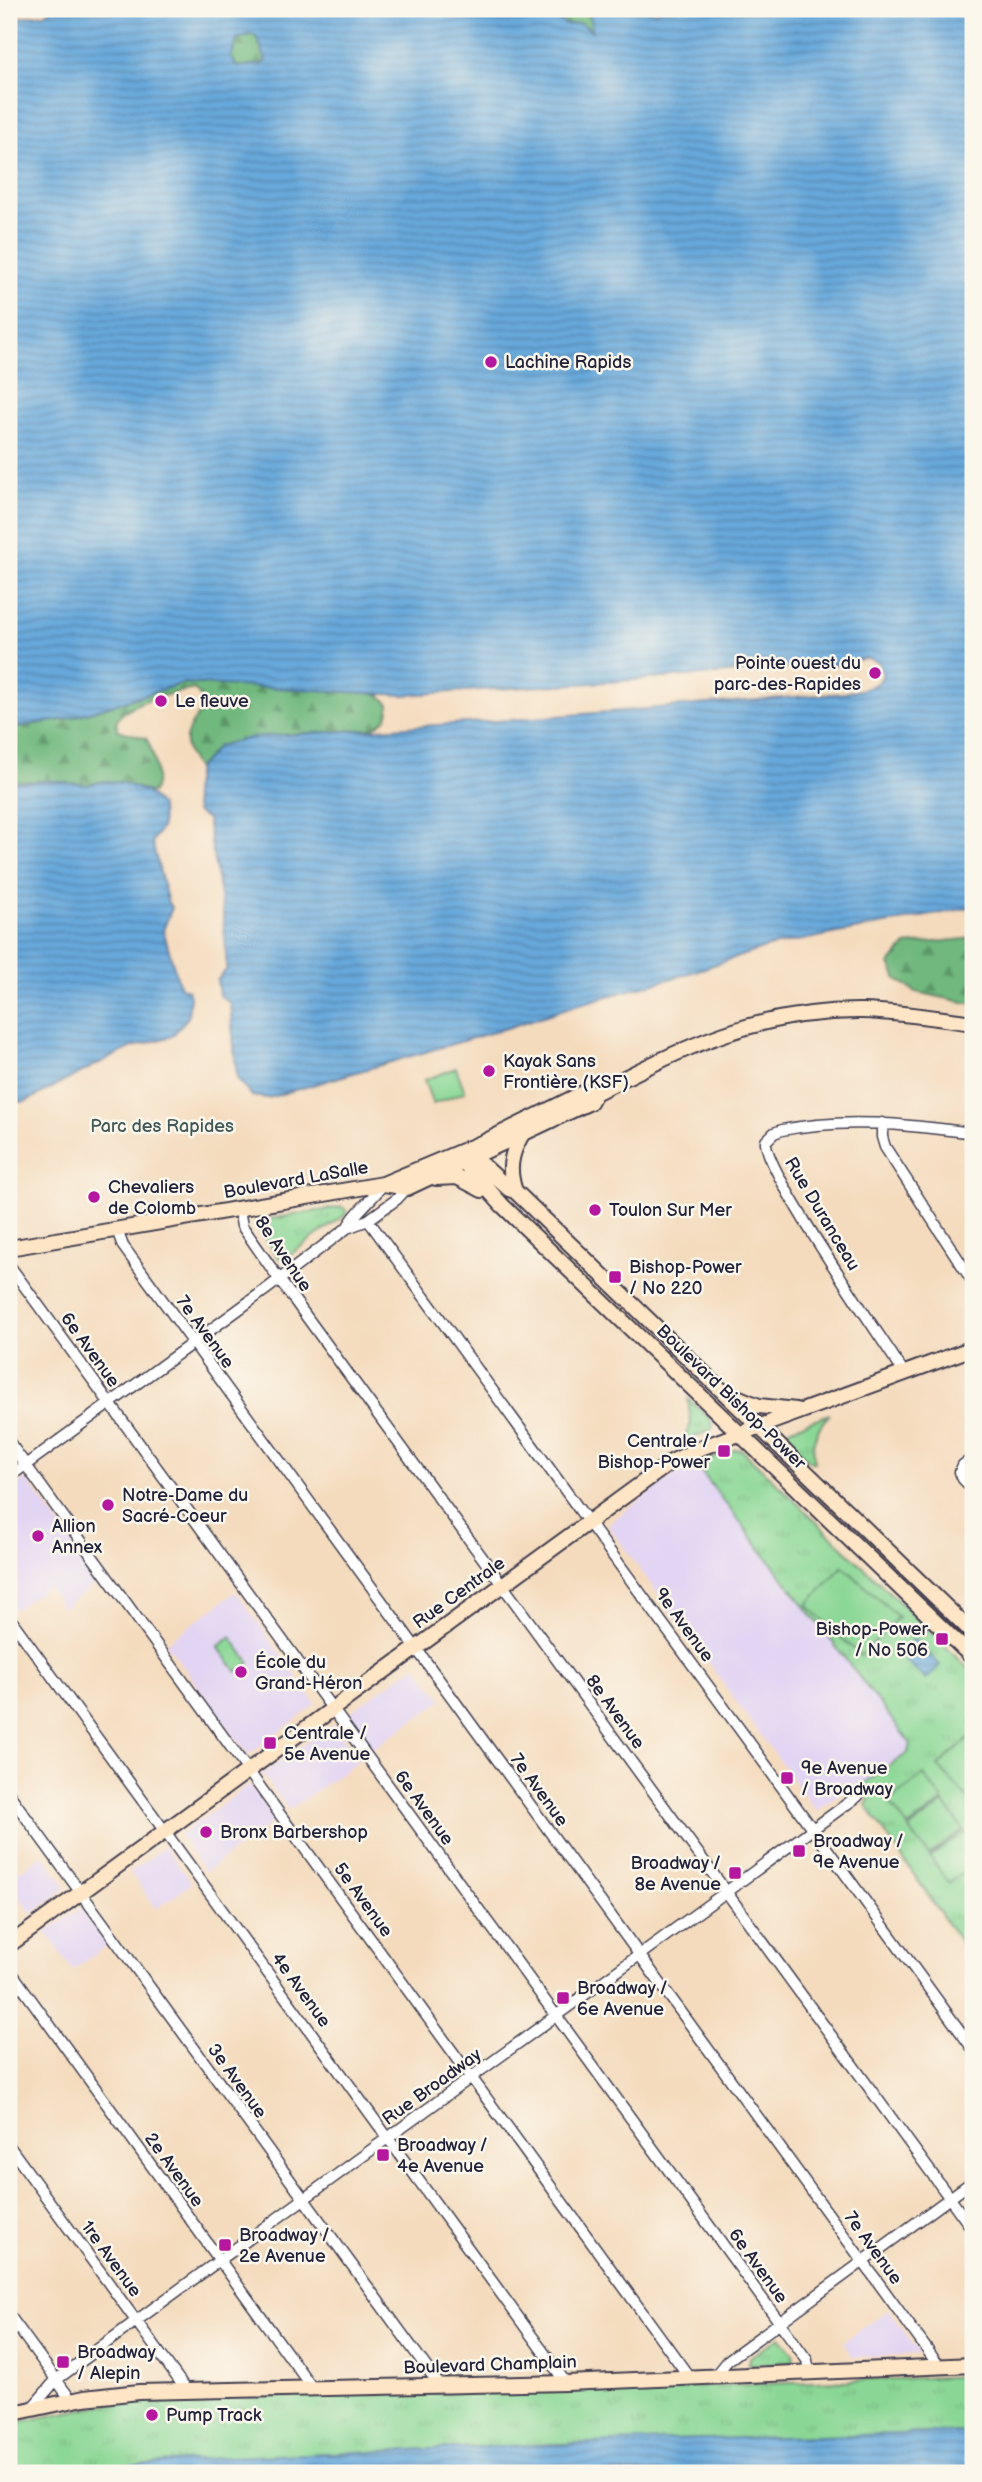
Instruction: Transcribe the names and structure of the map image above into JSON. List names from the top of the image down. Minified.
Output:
{"streets":{"street":["Boulevard LaSalle","Rue Duranceau","8e Avenue","7e Avenue","6e Avenue","Boulevard Bishop-Power","Rue Centrale","9e Avenue","5e Avenue","4e Avenue","3e Avenue","Rue Broadway","2e Avenue","1re Avenue","Boulevard Champlain"]},"crossings":[["Boulevard LaSalle","8e Avenue"],["Boulevard LaSalle","7e Avenue"],["Boulevard LaSalle","Boulevard Bishop-Power"],["Rue Duranceau","Rue Centrale"],["8e Avenue","Rue Centrale"],["8e Avenue","Rue Broadway"],["7e Avenue","Rue Centrale"],["7e Avenue","Rue Broadway"],["7e Avenue","Boulevard Champlain"],["6e Avenue","Rue Centrale"],["6e Avenue","Rue Broadway"],["6e Avenue","Boulevard Champlain"],["Boulevard Bishop-Power","Rue Centrale"],["Rue Centrale","9e Avenue"],["Rue Centrale","5e Avenue"],["Rue Centrale","4e Avenue"],["Rue Centrale","3e Avenue"],["9e Avenue","Rue Broadway"],["5e Avenue","Rue Broadway"],["5e Avenue","Boulevard Champlain"],["4e Avenue","Rue Broadway"],["4e Avenue","Boulevard Champlain"],["3e Avenue","Rue Broadway"],["3e Avenue","Boulevard Champlain"],["Rue Broadway","2e Avenue"],["Rue Broadway","1re Avenue"],["Rue Broadway","Boulevard Champlain"],["2e Avenue","Boulevard Champlain"],["1re Avenue","Boulevard Champlain"]],"parks":["Parc des Rapides"],"places":{"other":["Lachine Rapids","Pointe ouest du parc-des-Rapides","Le fleuve","Kayak Sans Frontière (KSF)","Chevaliers de Colomb","Toulon Sur Mer","Notre-Dame du Sacré-Coeur","Allion Annex","École du Grand-Héron","Bronx Barbershop","Pump Track"],"transit":["Bishop-Power / No 220","Centrale / Bishop-Power","Bishop-Power / No 506","Centrale / 5e Avenue","9e Avenue / Broadway","Broadway / 9e Avenue","Broadway / 8e Avenue","Broadway / 6e Avenue","Broadway / 4e Avenue","Broadway / 2e Avenue","Broadway / Alepin"]}}
